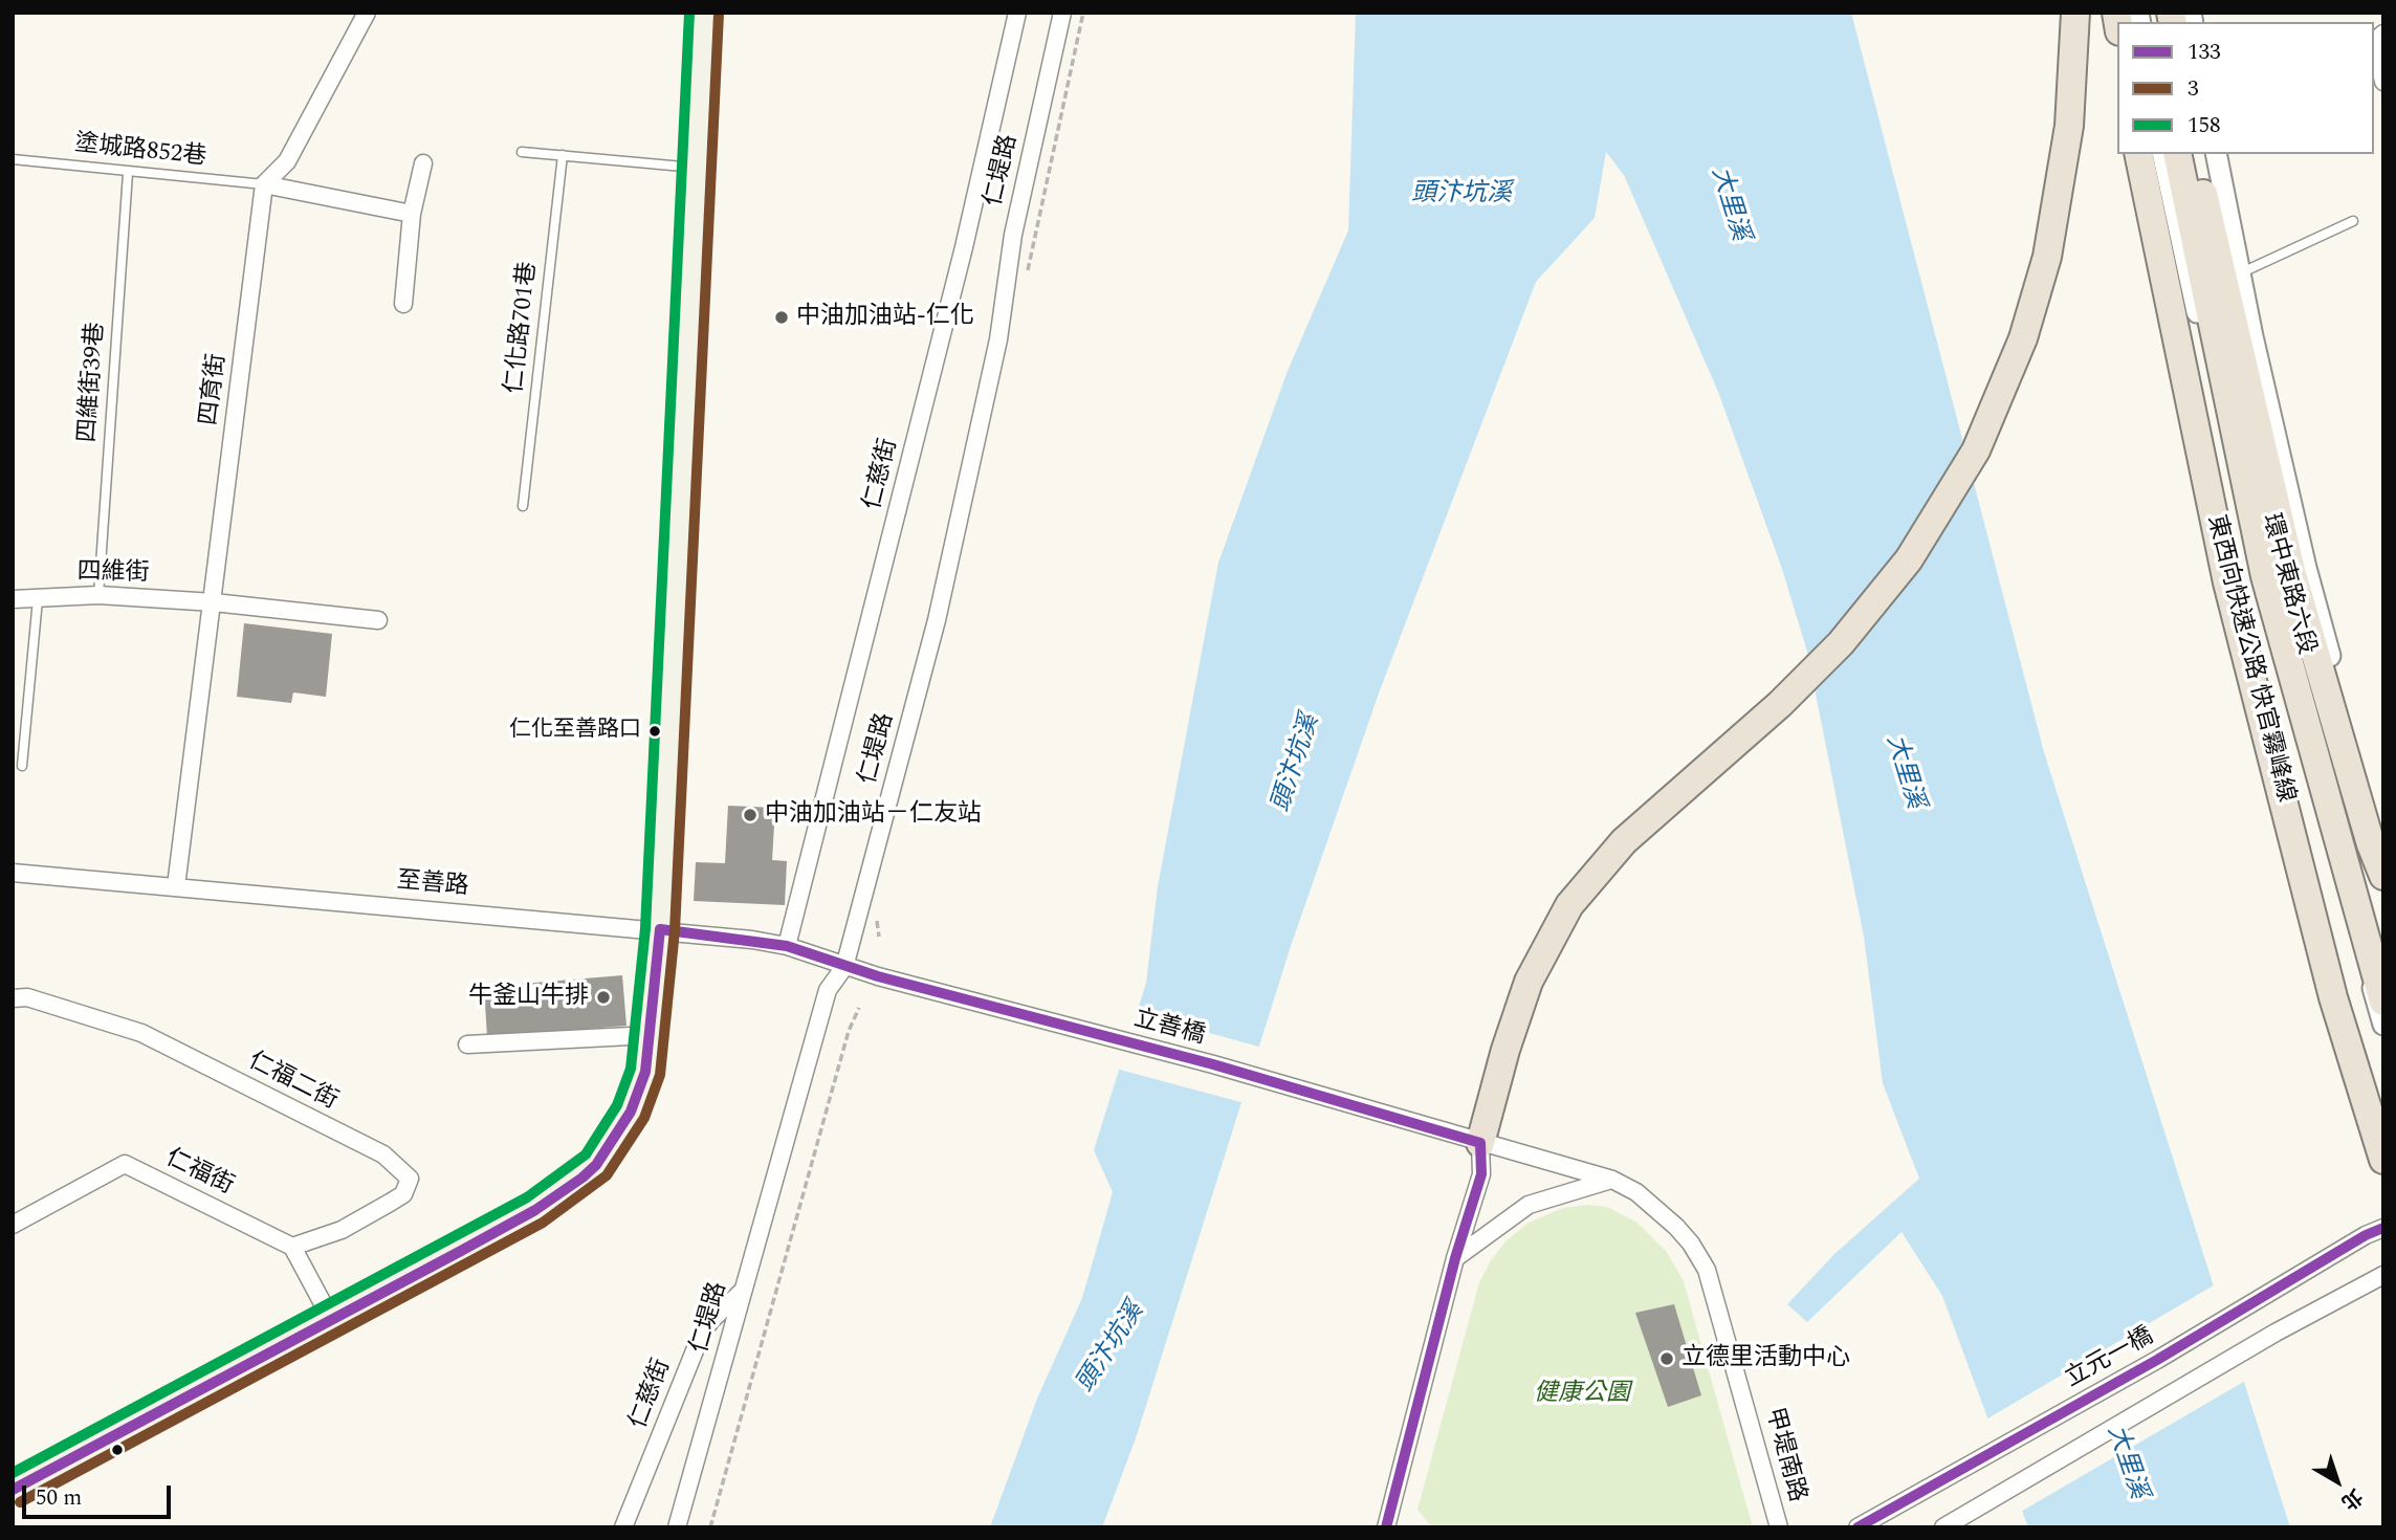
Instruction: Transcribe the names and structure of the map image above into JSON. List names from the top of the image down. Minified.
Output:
{"streets":{"highway":["東西向快速公路 快官霧峰線"],"street":["仁堤路","四育街","仁慈街","四維街","環中東路六段","至善路","立善橋","仁福二街","仁福街","立元一橋","甲堤南路"],"lane":["塗城路852巷","仁化路701巷","四維街39巷"]},"crossings":[["塗城路852巷","四維街39巷"],["塗城路852巷","四育街"],["仁堤路","仁慈街"],["仁堤路","至善路"],["仁堤路","立善橋"],["四維街39巷","四維街"],["四育街","四維街"],["四育街","至善路"],["仁慈街","至善路"],["至善路","立善橋"],["立善橋","甲堤南路"],["仁福二街","仁福街"]],"water":["頭汴坑溪","大里溪"],"parks":["健康公園"],"places":["中油加油站-仁化","仁化至善路口","中油加油站－仁友站","牛釜山牛排","立德里活動中心"],"lines":["transit line 158","transit line 3","transit line 133"],"legend":["133","3","158"],"scale_bar":"50 m","north":"bottom right"}
